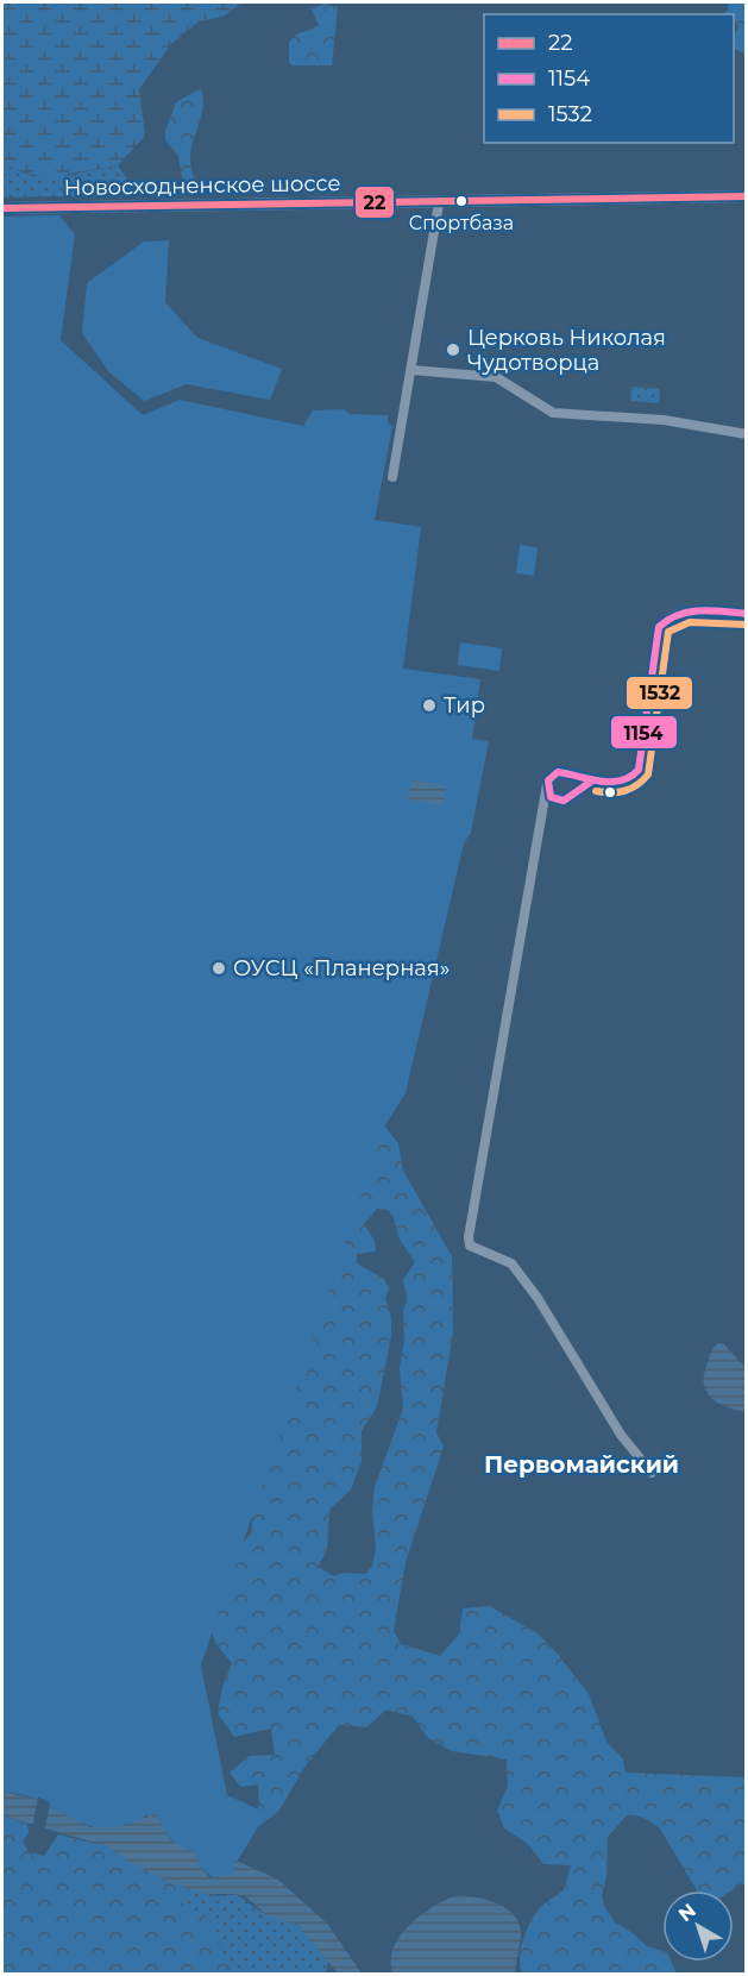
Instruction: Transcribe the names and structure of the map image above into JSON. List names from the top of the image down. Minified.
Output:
{"streets":{"main road":["Новосходненское шоссе"]},"districts":["Первомайский"],"places":["Спортбаза","Церковь Николая Чудотворца","Тир","ОУСЦ «Планерная»"],"lines":["transit line 22","transit line 1154","transit line 1532"],"legend":["22","1154","1532"],"north":"top left"}
